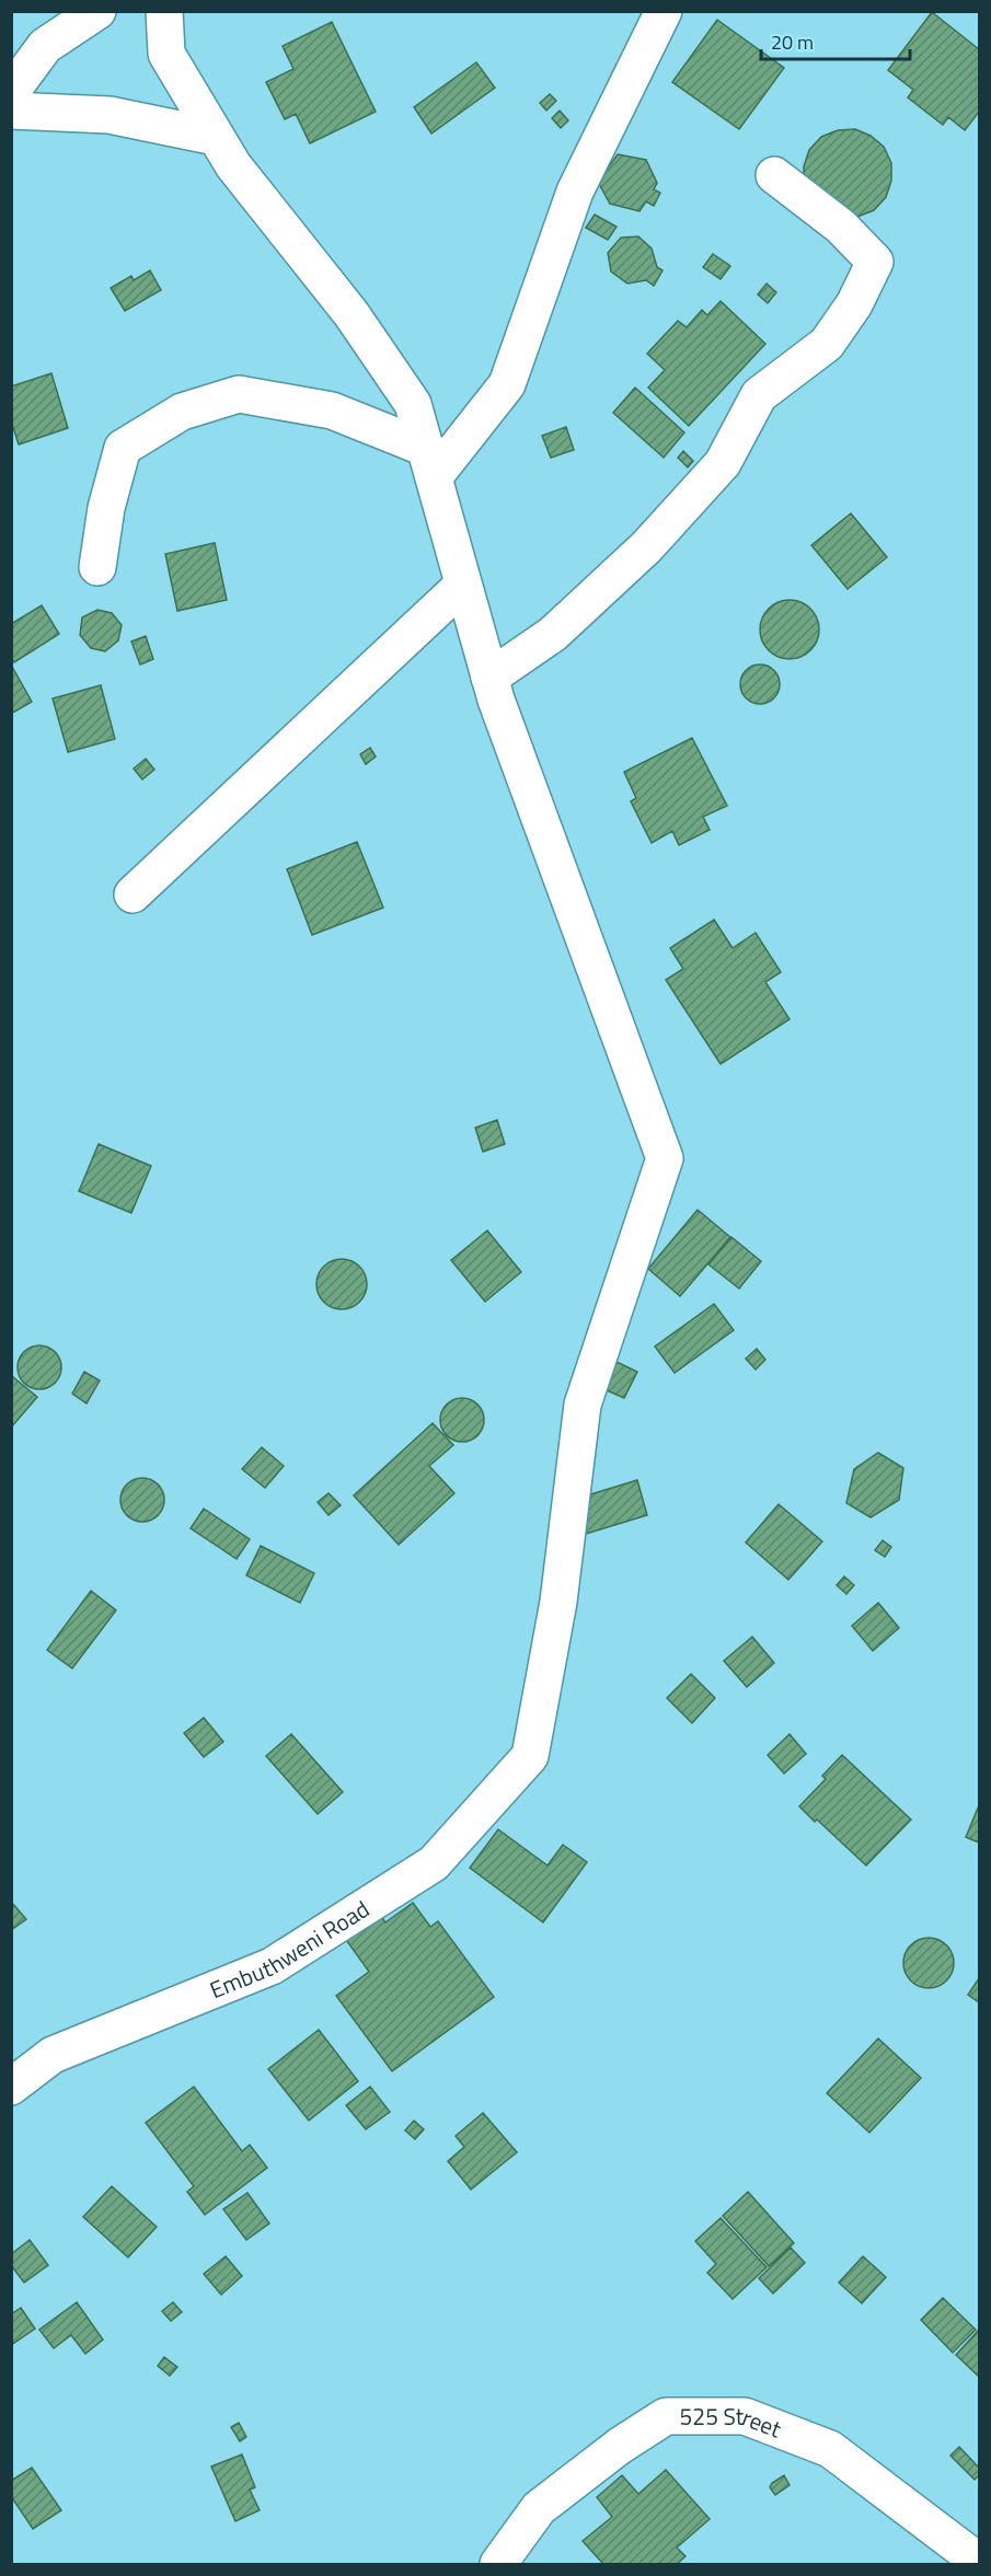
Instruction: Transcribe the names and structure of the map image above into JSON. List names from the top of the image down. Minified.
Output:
{"streets":{"street":["Embuthweni Road","525 Street"]},"scale_bar":"20 m"}
